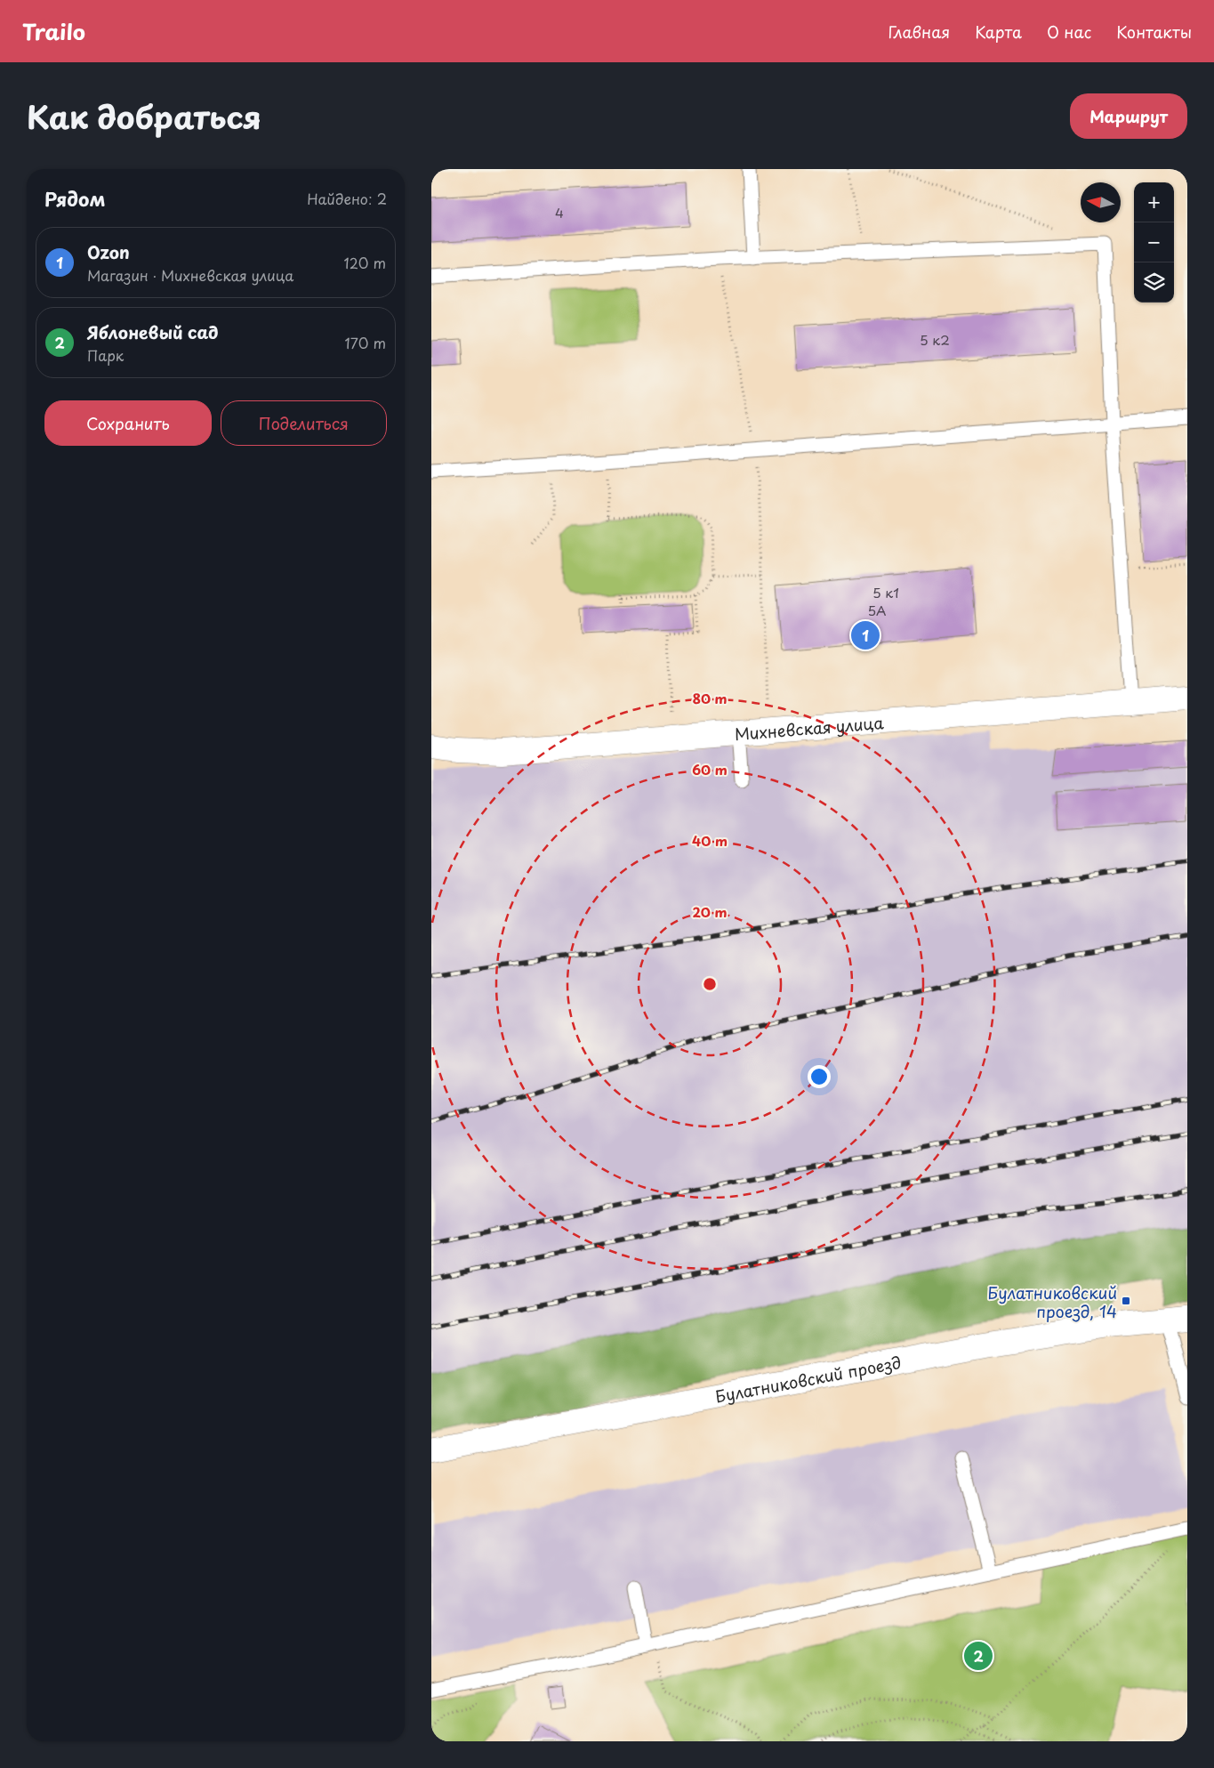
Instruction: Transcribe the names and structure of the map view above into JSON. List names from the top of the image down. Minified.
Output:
{"streets":{"street":["Михневская улица","Булатниковский проезд"]},"places":{"transit":["Булатниковский проезд, 14"]},"house_numbers":["4","5 к2","5 к1","5А"],"north":"left","page":{"header":"Trailo","nav":["Главная","Карта","О нас","Контакты"],"title":"Как добраться","buttons":["Маршрут",["Сохранить","Поделиться"]],"heading":["Рядом","Найдено: 2"],"map_buttons":["+","−"],"list":[{"mark":"1","name":"Ozon","note":"Магазин · Михневская улица","value":"120 m"},{"mark":"2","name":"Яблоневый сад","note":"Парк","value":"170 m"}],"pins":["1","2"]},"rings":["80 m","60 m","40 m","20 m"]}
